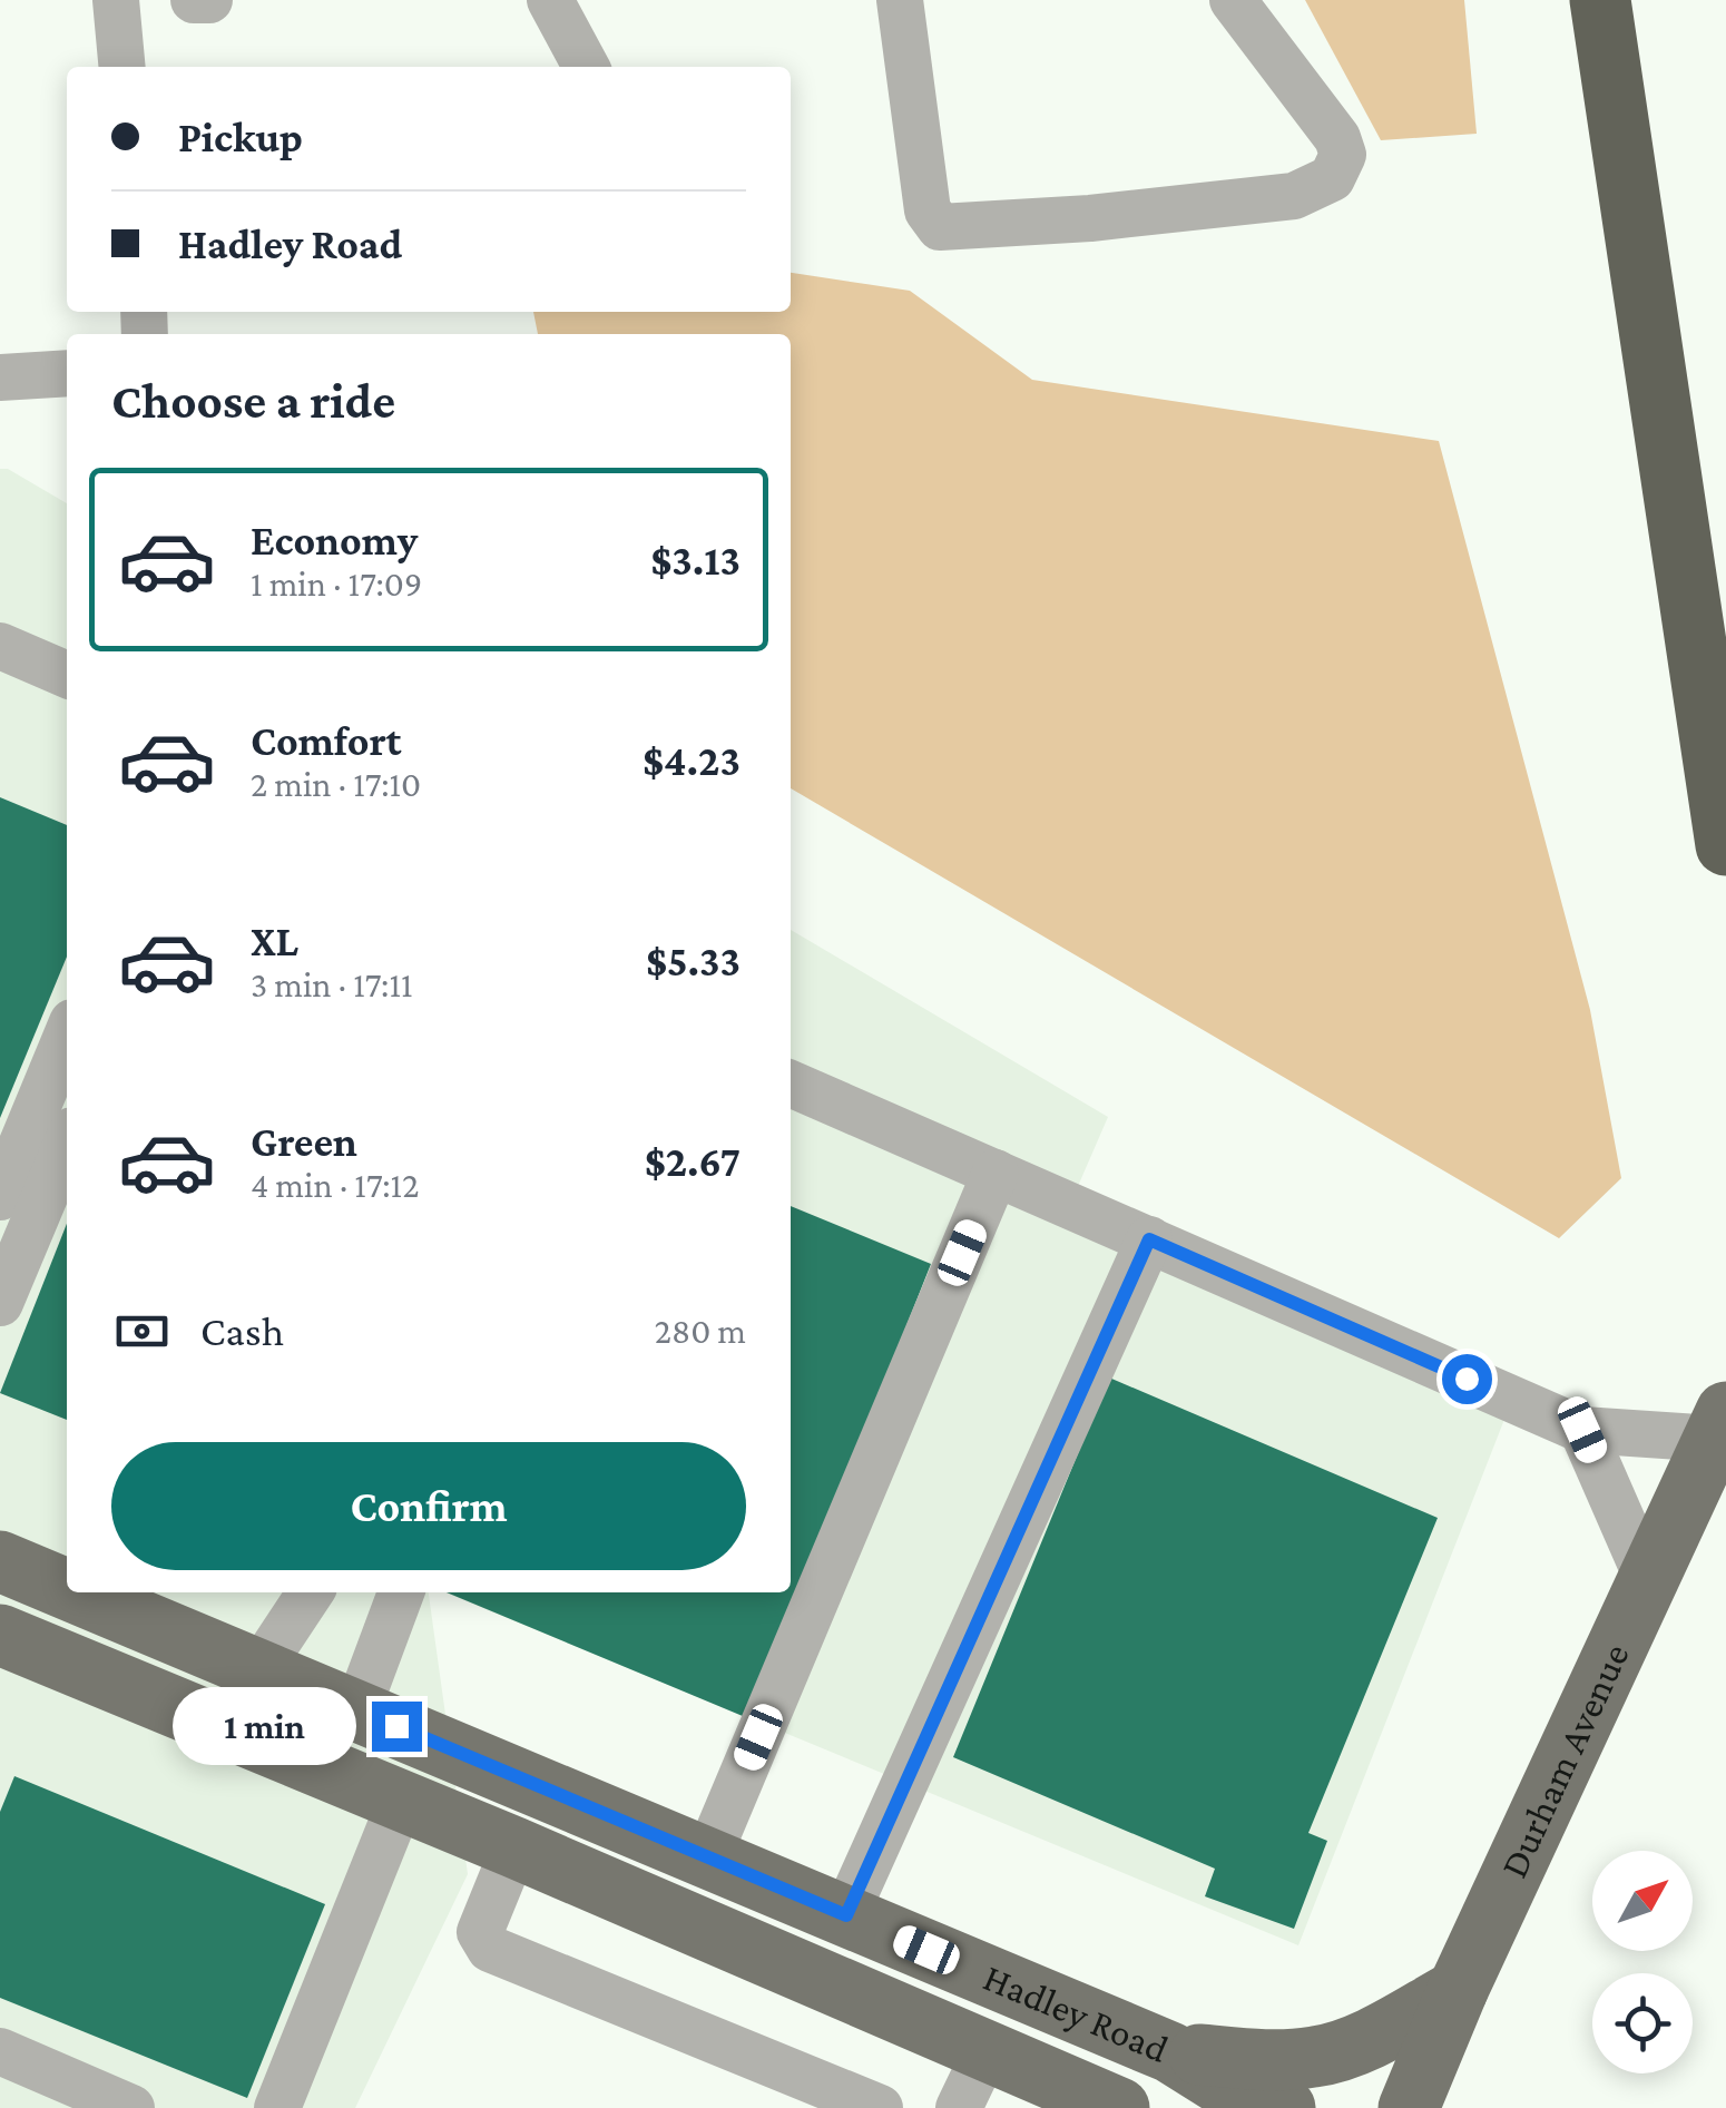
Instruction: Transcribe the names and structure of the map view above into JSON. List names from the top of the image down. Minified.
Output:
{"streets":{"main road":["Durham Avenue","Hadley Road"]},"north":"top right","page":{"banner":["Pickup","Hadley Road"],"heading":"Choose a ride","list":[{"name":"Economy","note":"1 min · 17:09","value":"$3.13"},{"name":"Comfort","note":"2 min · 17:10","value":"$4.23"},{"name":"XL","note":"3 min · 17:11","value":"$5.33"},{"name":"Green","note":"4 min · 17:12","value":"$2.67"}],"pay":["Cash","280 m"],"buttons":"Confirm","bubble":"1 min"}}
